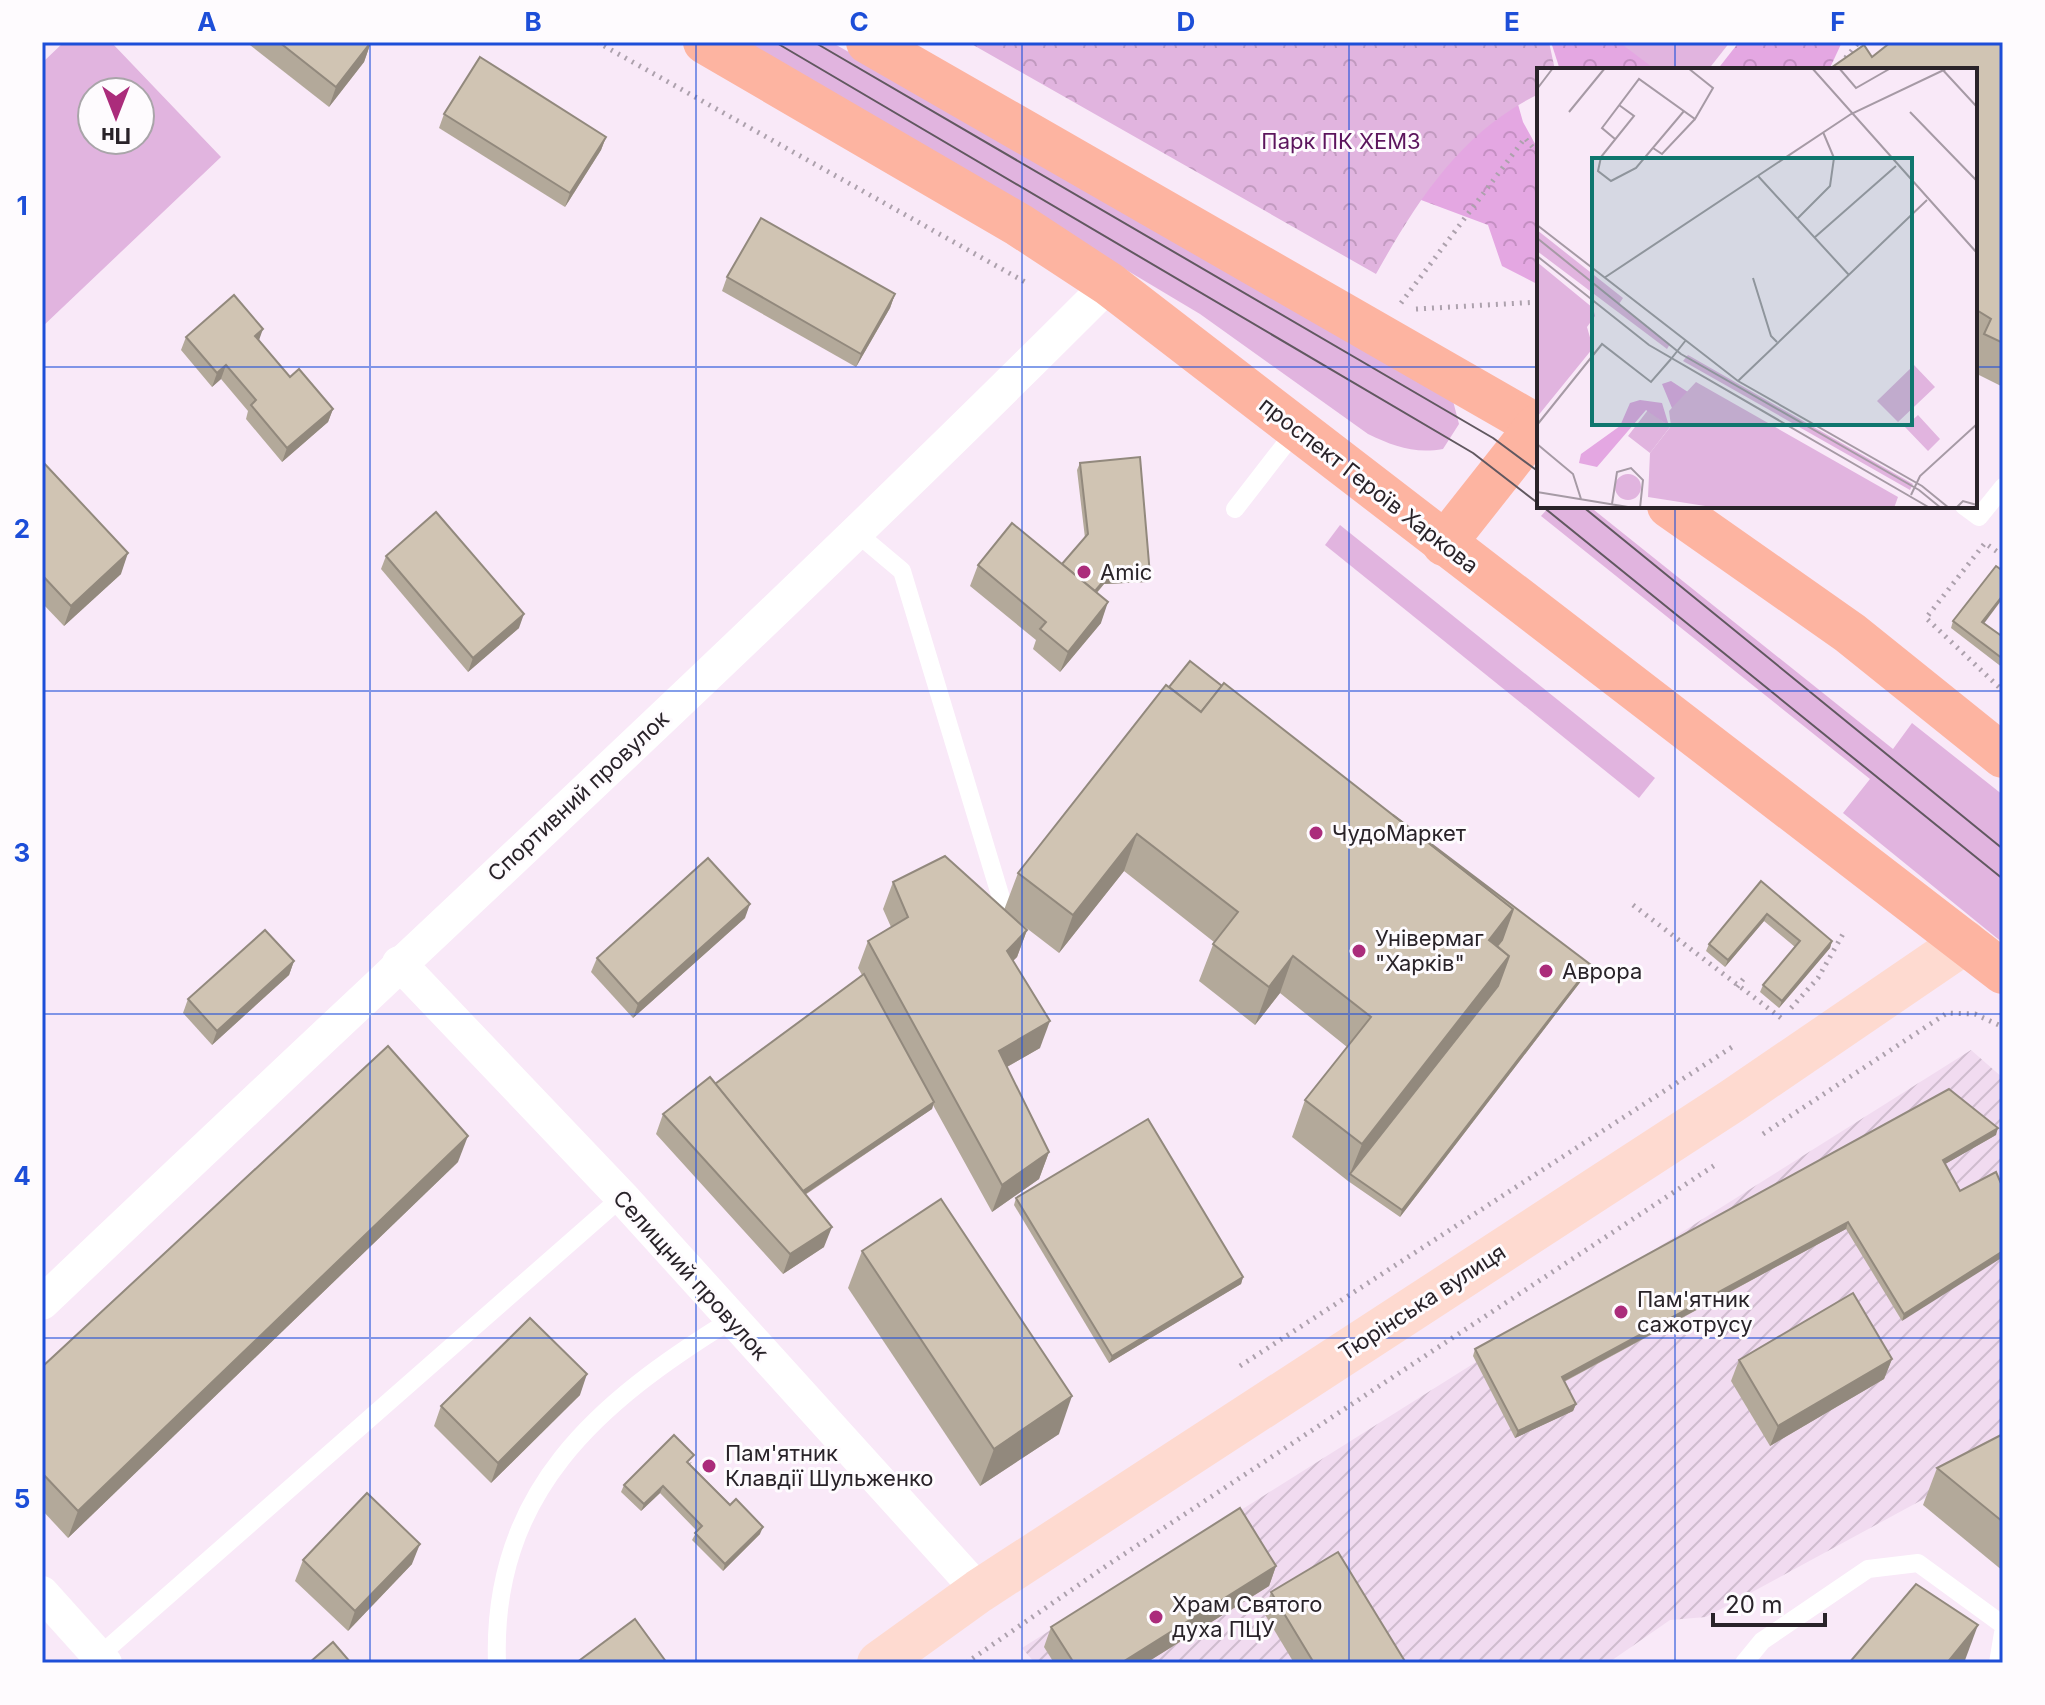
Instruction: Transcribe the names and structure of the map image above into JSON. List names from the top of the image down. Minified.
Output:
{"streets":{"main road":["проспект Героїв Харкова","Тюрінська вулиця"],"street":["Спортивний провулок","Селищний провулок"]},"crossings":[["проспект Героїв Харкова","Спортивний провулок"],["проспект Героїв Харкова","Тюрінська вулиця"],["Спортивний провулок","Селищний провулок"],["Селищний провулок","Тюрінська вулиця"]],"parks":["Парк ПК ХЕМЗ"],"places":["Amic","ЧудоМаркет","Універмаг \"Харків\"","Аврора","Пам'ятник сажотрусу","Пам'ятник Клавдії Шульженко","Храм Святого духа ПЦУ"],"scale_bar":"20 m","north":"bottom","grid":{"columns":["A","B","C","D","E","F"],"rows":["1","2","3","4","5"]}}
